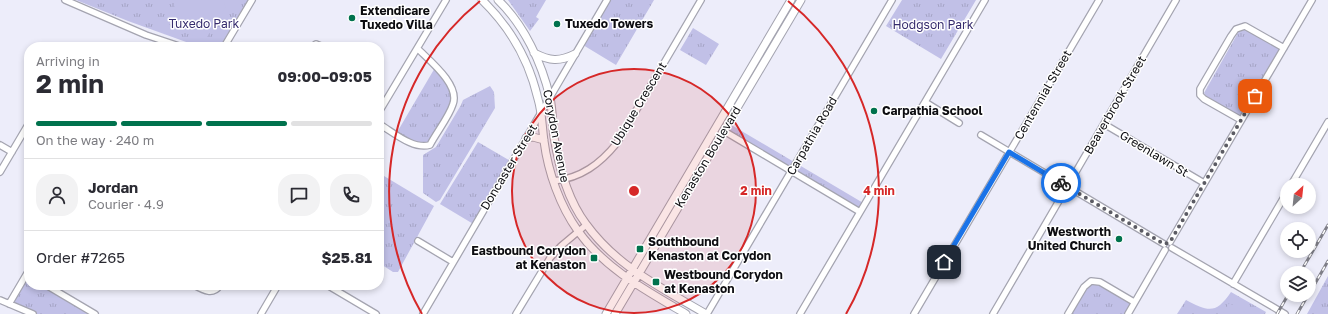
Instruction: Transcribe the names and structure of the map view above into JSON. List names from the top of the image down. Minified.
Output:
{"streets":{"main road":["Corydon Avenue","Kenaston Boulevard"],"street":["Centennial Street","Ubique Crescent","Beaverbrook Street","Carpathia Road","Greenlawn St","Doncaster Street"]},"crossings":[["Ubique Crescent","Corydon Avenue"],["Beaverbrook Street","Greenlawn St"],["Corydon Avenue","Carpathia Road"],["Corydon Avenue","Kenaston Boulevard"],["Corydon Avenue","Doncaster Street"]],"parks":["Tuxedo Park","Hodgson Park"],"places":{"other":["Extendicare Tuxedo Villa","Tuxedo Towers","Carpathia School","Westworth United Church"],"transit":["Southbound Kenaston at Corydon","Eastbound Corydon at Kenaston","Westbound Corydon at Kenaston"]},"north":"top right","page":{"heading":["2 min","Arriving in","09:00–09:05"],"panel":["Jordan","Courier · 4.9","Order #7265","$25.81"],"bar":"On the way · 240 m"},"rings":["2 min","4 min"]}
